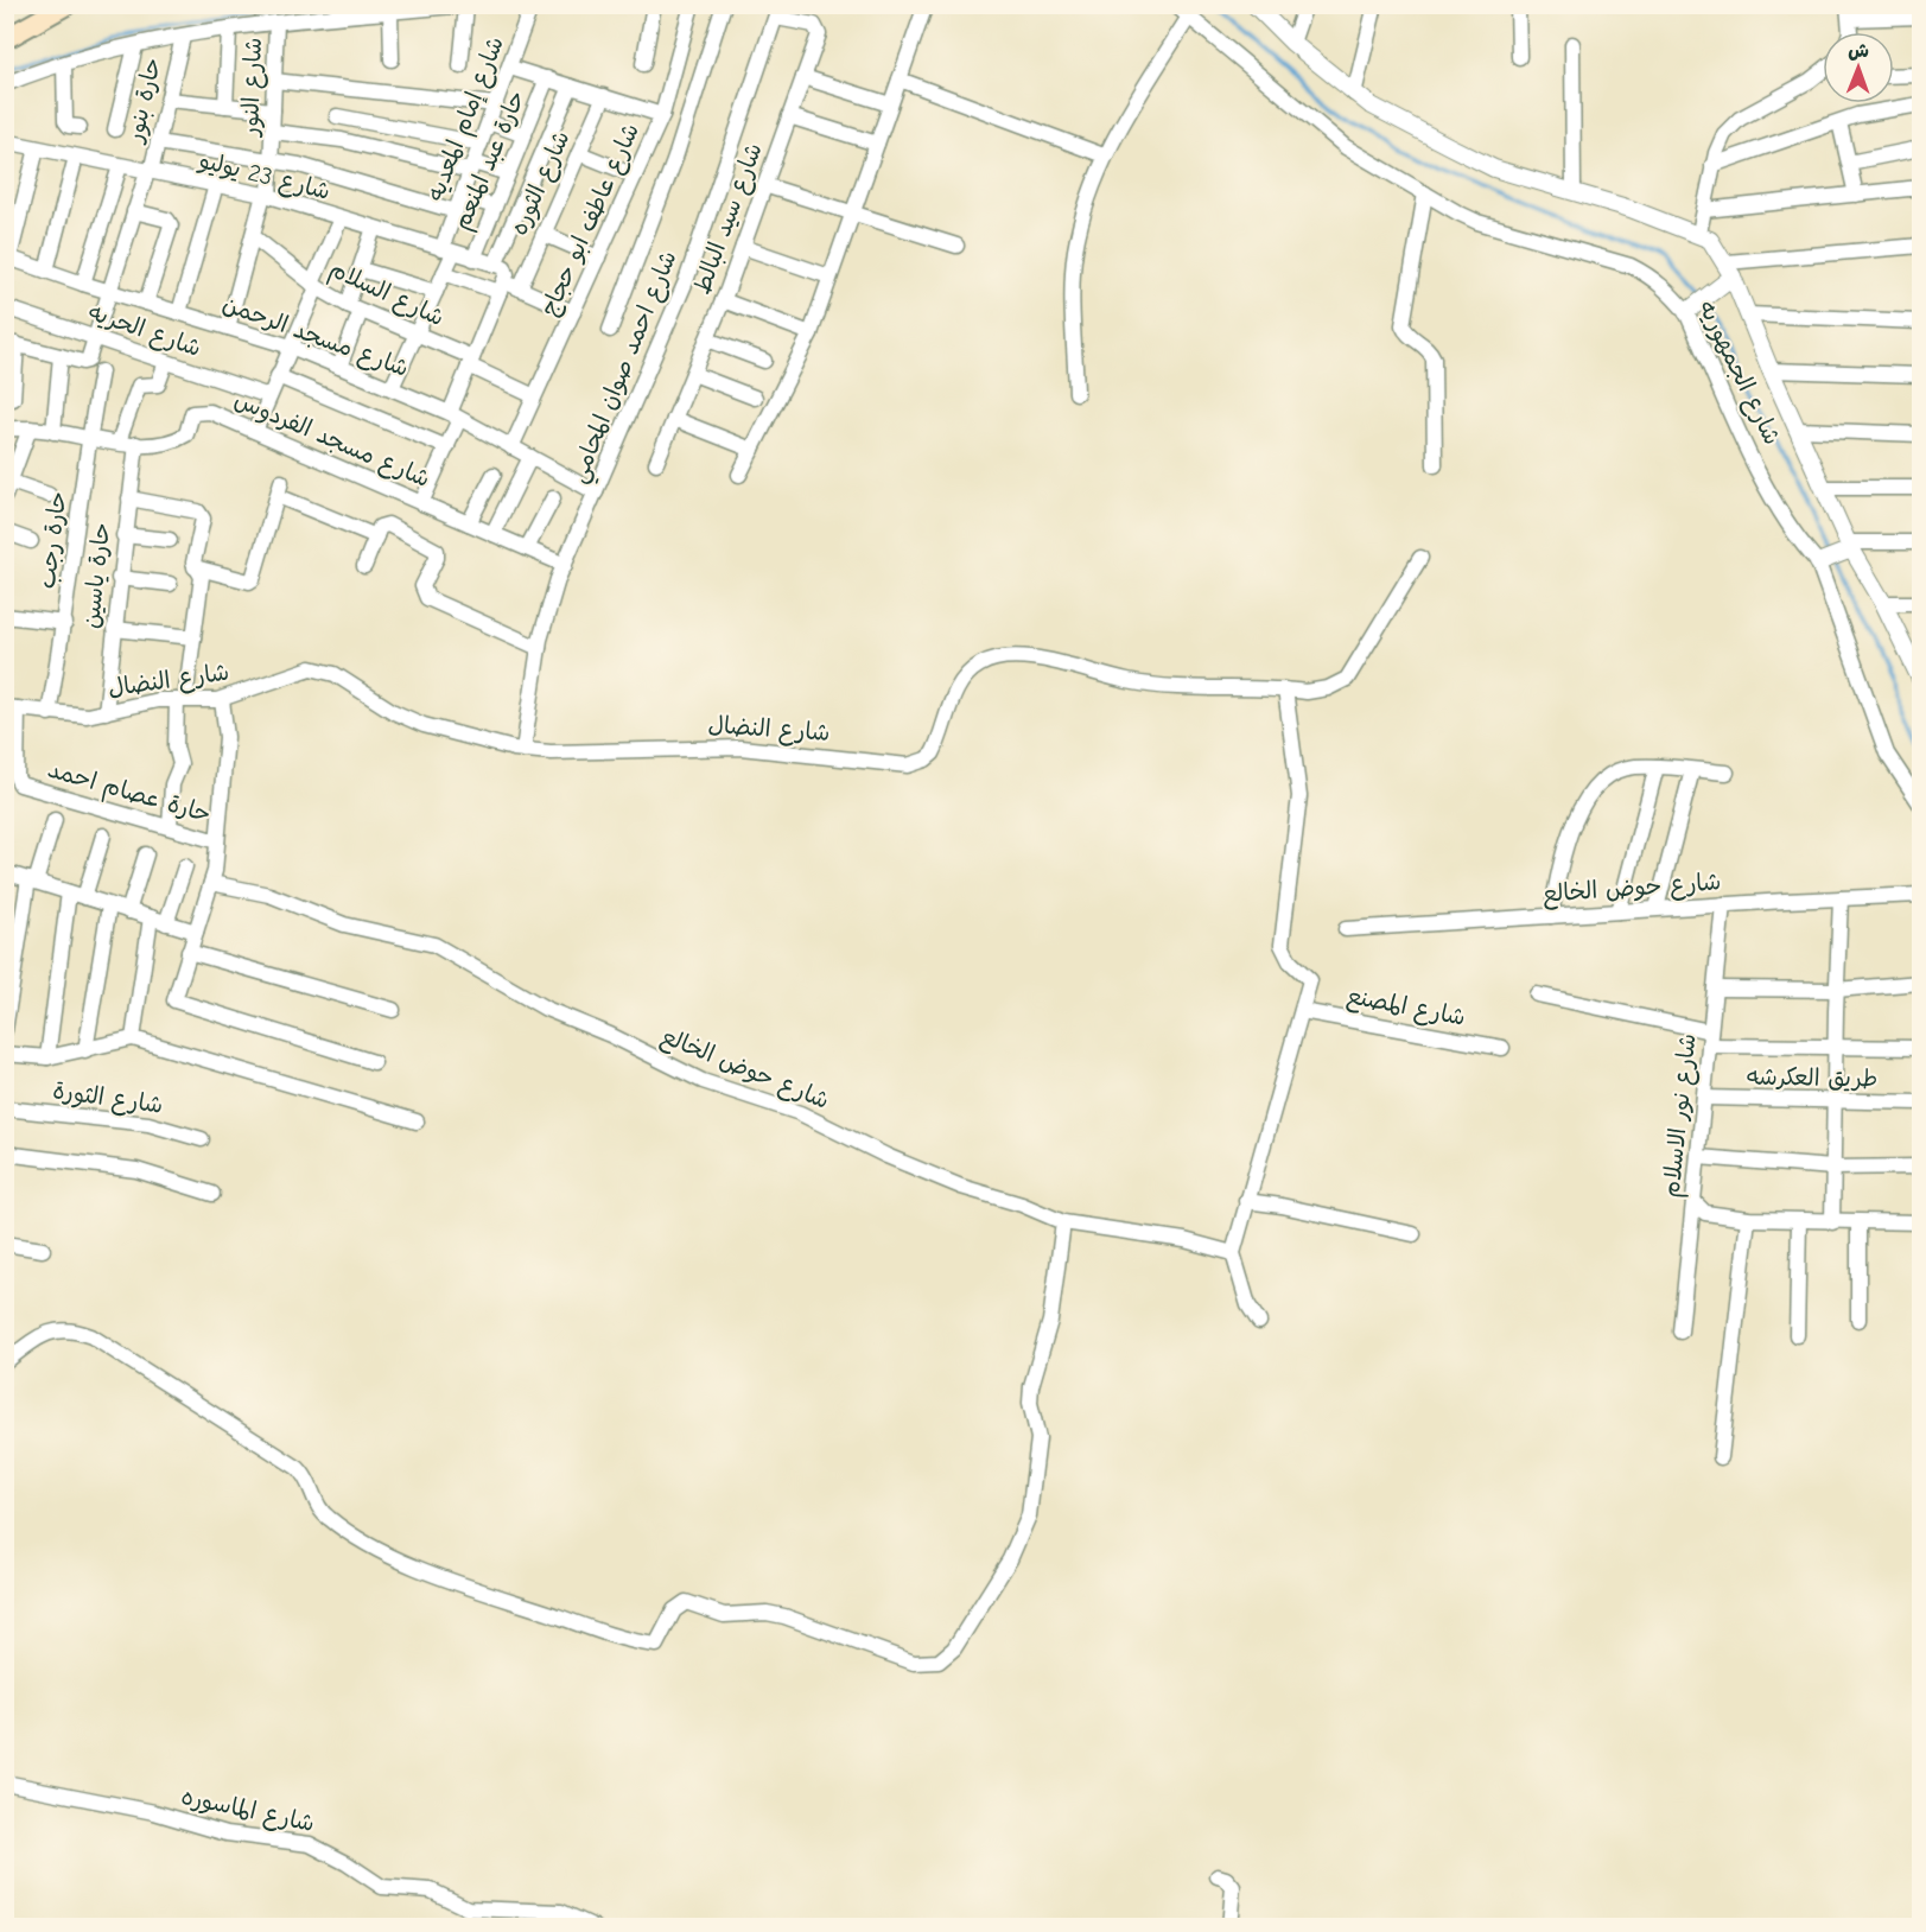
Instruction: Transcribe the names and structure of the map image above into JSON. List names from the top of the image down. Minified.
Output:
{"streets":{"street":["شارع النور","حارة بنور","شارع إمام المعديه","حارة عبد المنعم","شارع 23 يوليو","شارع الثوره","شارع سيد البالط","شارع عاطف ابو حجاج","شارع السلام","شارع الحريه","شارع مسجد الرحمن","شارع احمد صوان المحامي","شارع الجمهوريه","شارع مسجد الفردوس","حارة رجب","حارة ياسين","شارع النضال","حارة عصام احمد","شارع حوض الخالع","شارع المصنع","طريق العكرشه","شارع الثورة","شارع نور الاسلام","شارع الماسوره"]},"crossings":[["شارع النور","شارع 23 يوليو"],["شارع النور","شارع السلام"],["شارع النور","شارع مسجد الرحمن"],["حارة بنور","شارع 23 يوليو"],["حارة بنور","شارع الحريه"],["حارة بنور","شارع مسجد الرحمن"],["شارع إمام المعديه","شارع 23 يوليو"],["شارع إمام المعديه","شارع السلام"],["شارع إمام المعديه","شارع مسجد الرحمن"],["حارة عبد المنعم","شارع 23 يوليو"],["شارع سيد البالط","شارع احمد صوان المحامي"],["شارع عاطف ابو حجاج","شارع مسجد الرحمن"],["شارع مسجد الرحمن","شارع احمد صوان المحامي"],["شارع احمد صوان المحامي","شارع مسجد الفردوس"],["شارع احمد صوان المحامي","شارع النضال"],["شارع مسجد الفردوس","حارة رجب"],["شارع مسجد الفردوس","حارة ياسين"],["حارة رجب","شارع النضال"],["حارة ياسين","شارع النضال"],["شارع النضال","حارة عصام احمد"],["شارع حوض الخالع","شارع نور الاسلام"],["طريق العكرشه","شارع نور الاسلام"]],"north":"top"}
